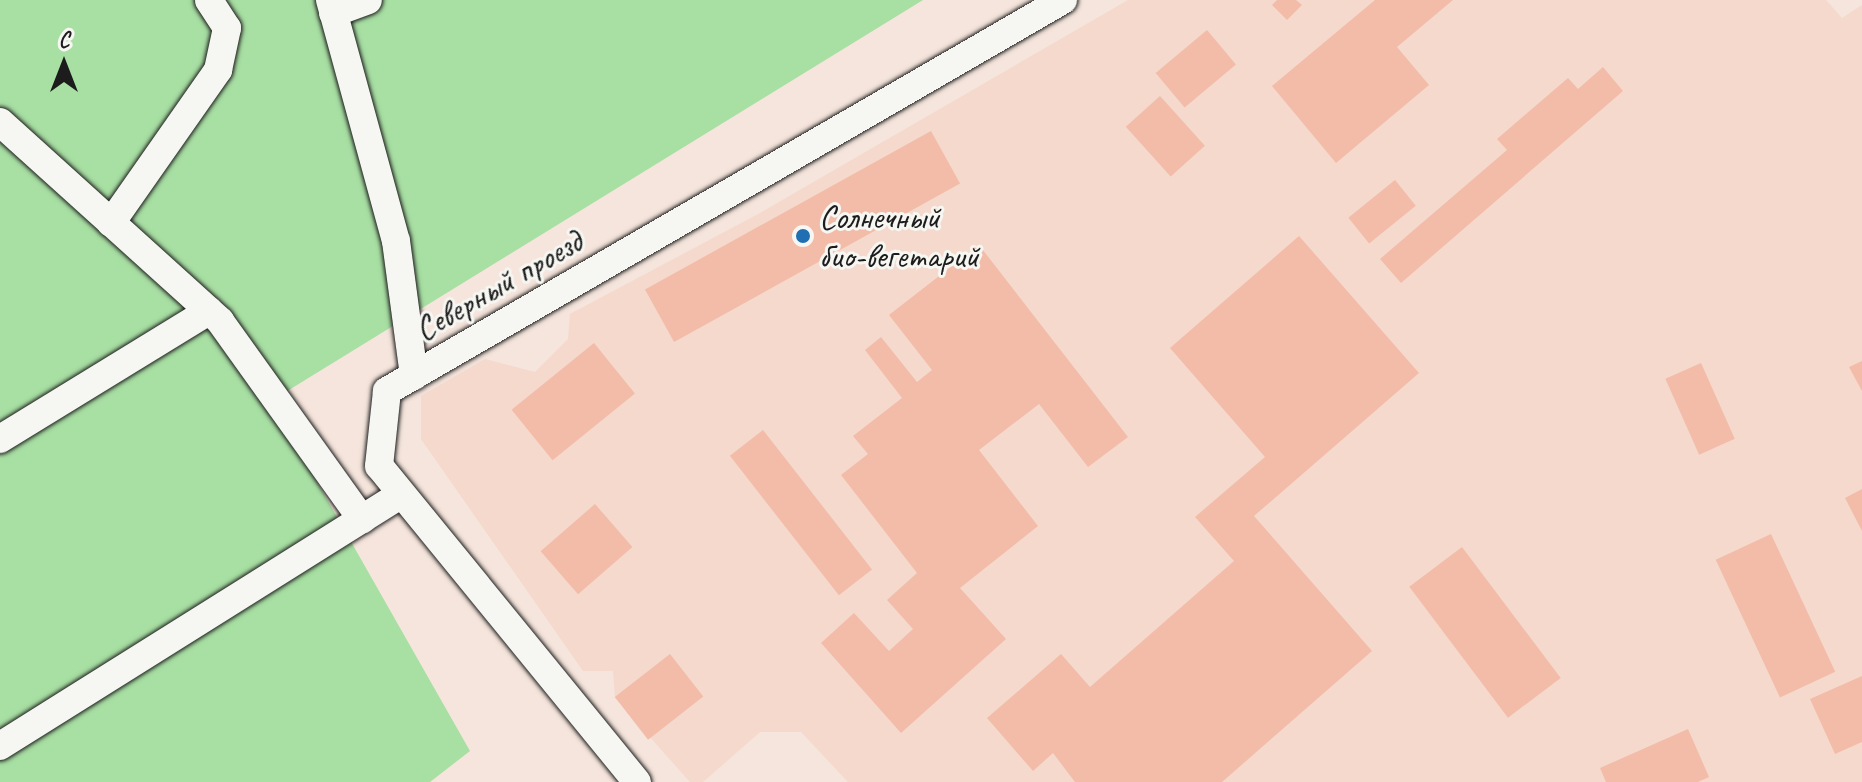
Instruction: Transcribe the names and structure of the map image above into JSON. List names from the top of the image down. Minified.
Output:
{"streets":{"street":["Северный проезд"]},"places":["Солнечный био-вегетарий"],"north":"top"}
